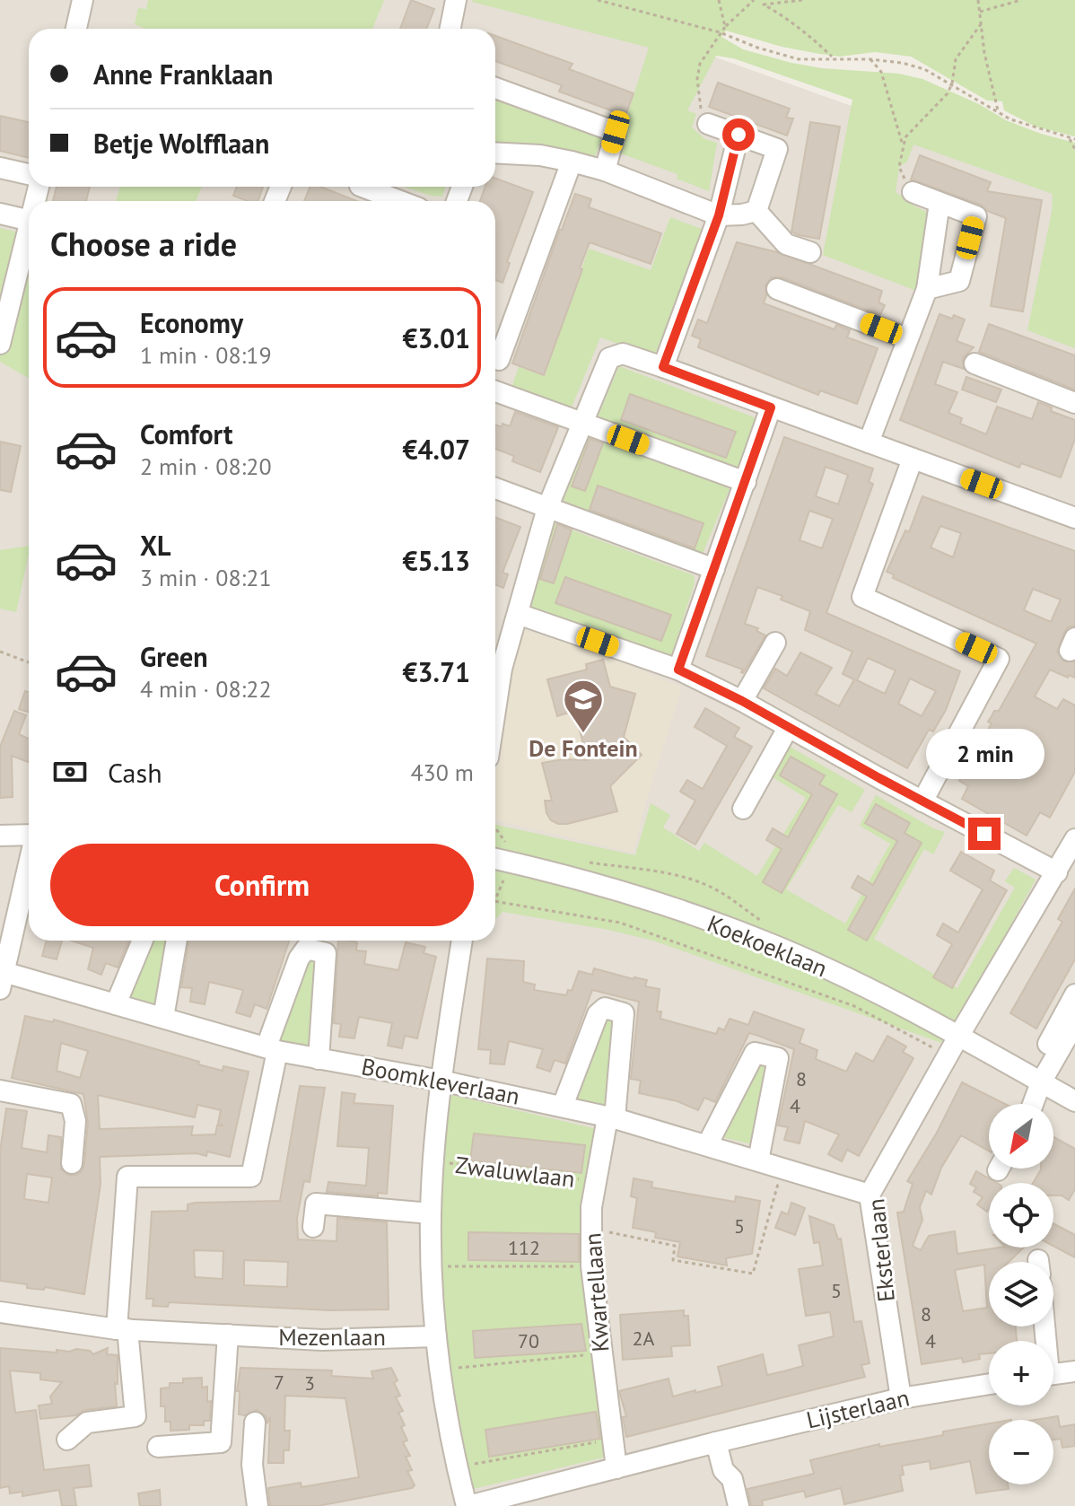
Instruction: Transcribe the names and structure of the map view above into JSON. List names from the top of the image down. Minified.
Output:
{"streets":{"street":["Koekoeklaan","Boomkleverlaan","Zwaluwlaan","Eksterlaan","Kwartellaan","Mezenlaan","Lijsterlaan"]},"crossings":[["Koekoeklaan","Eksterlaan"],["Boomkleverlaan","Zwaluwlaan"],["Boomkleverlaan","Eksterlaan"],["Boomkleverlaan","Kwartellaan"],["Zwaluwlaan","Kwartellaan"],["Zwaluwlaan","Mezenlaan"],["Zwaluwlaan","Lijsterlaan"],["Eksterlaan","Lijsterlaan"],["Kwartellaan","Lijsterlaan"]],"places":{"school or university":["De Fontein"]},"house_numbers":["8","4","5","112","5","8","2A","70","4","7","3"],"north":"bottom left","page":{"banner":["Anne Franklaan","Betje Wolfflaan"],"heading":"Choose a ride","list":[{"name":"Economy","note":"1 min · 08:19","value":"€3.01"},{"name":"Comfort","note":"2 min · 08:20","value":"€4.07"},{"name":"XL","note":"3 min · 08:21","value":"€5.13"},{"name":"Green","note":"4 min · 08:22","value":"€3.71"}],"bubble":"2 min","pay":["Cash","430 m"],"buttons":"Confirm","map_buttons":["+","−"]}}
